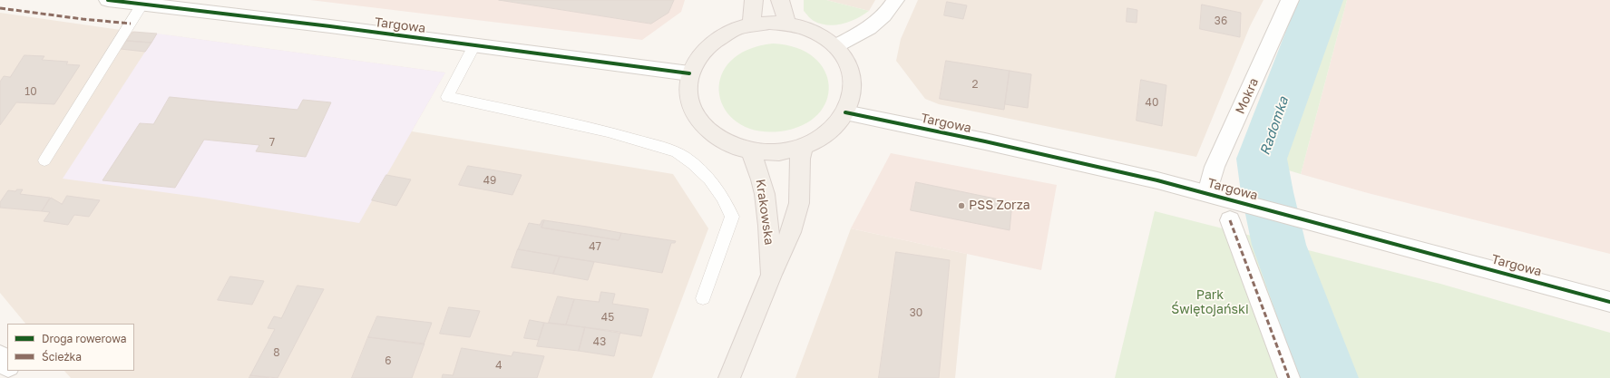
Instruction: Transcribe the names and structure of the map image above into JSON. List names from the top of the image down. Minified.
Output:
{"streets":{"main road":["Krakowska"],"street":["Targowa","Mokra"]},"crossings":[["Targowa","Mokra"]],"water":["Radomka"],"parks":["Park Świętojański"],"places":["PSS Zorza"],"house_numbers":["36","2","10","40","7","49","47","30","45","43","8","6","4"],"legend":["Droga rowerowa","Ścieżka"]}
